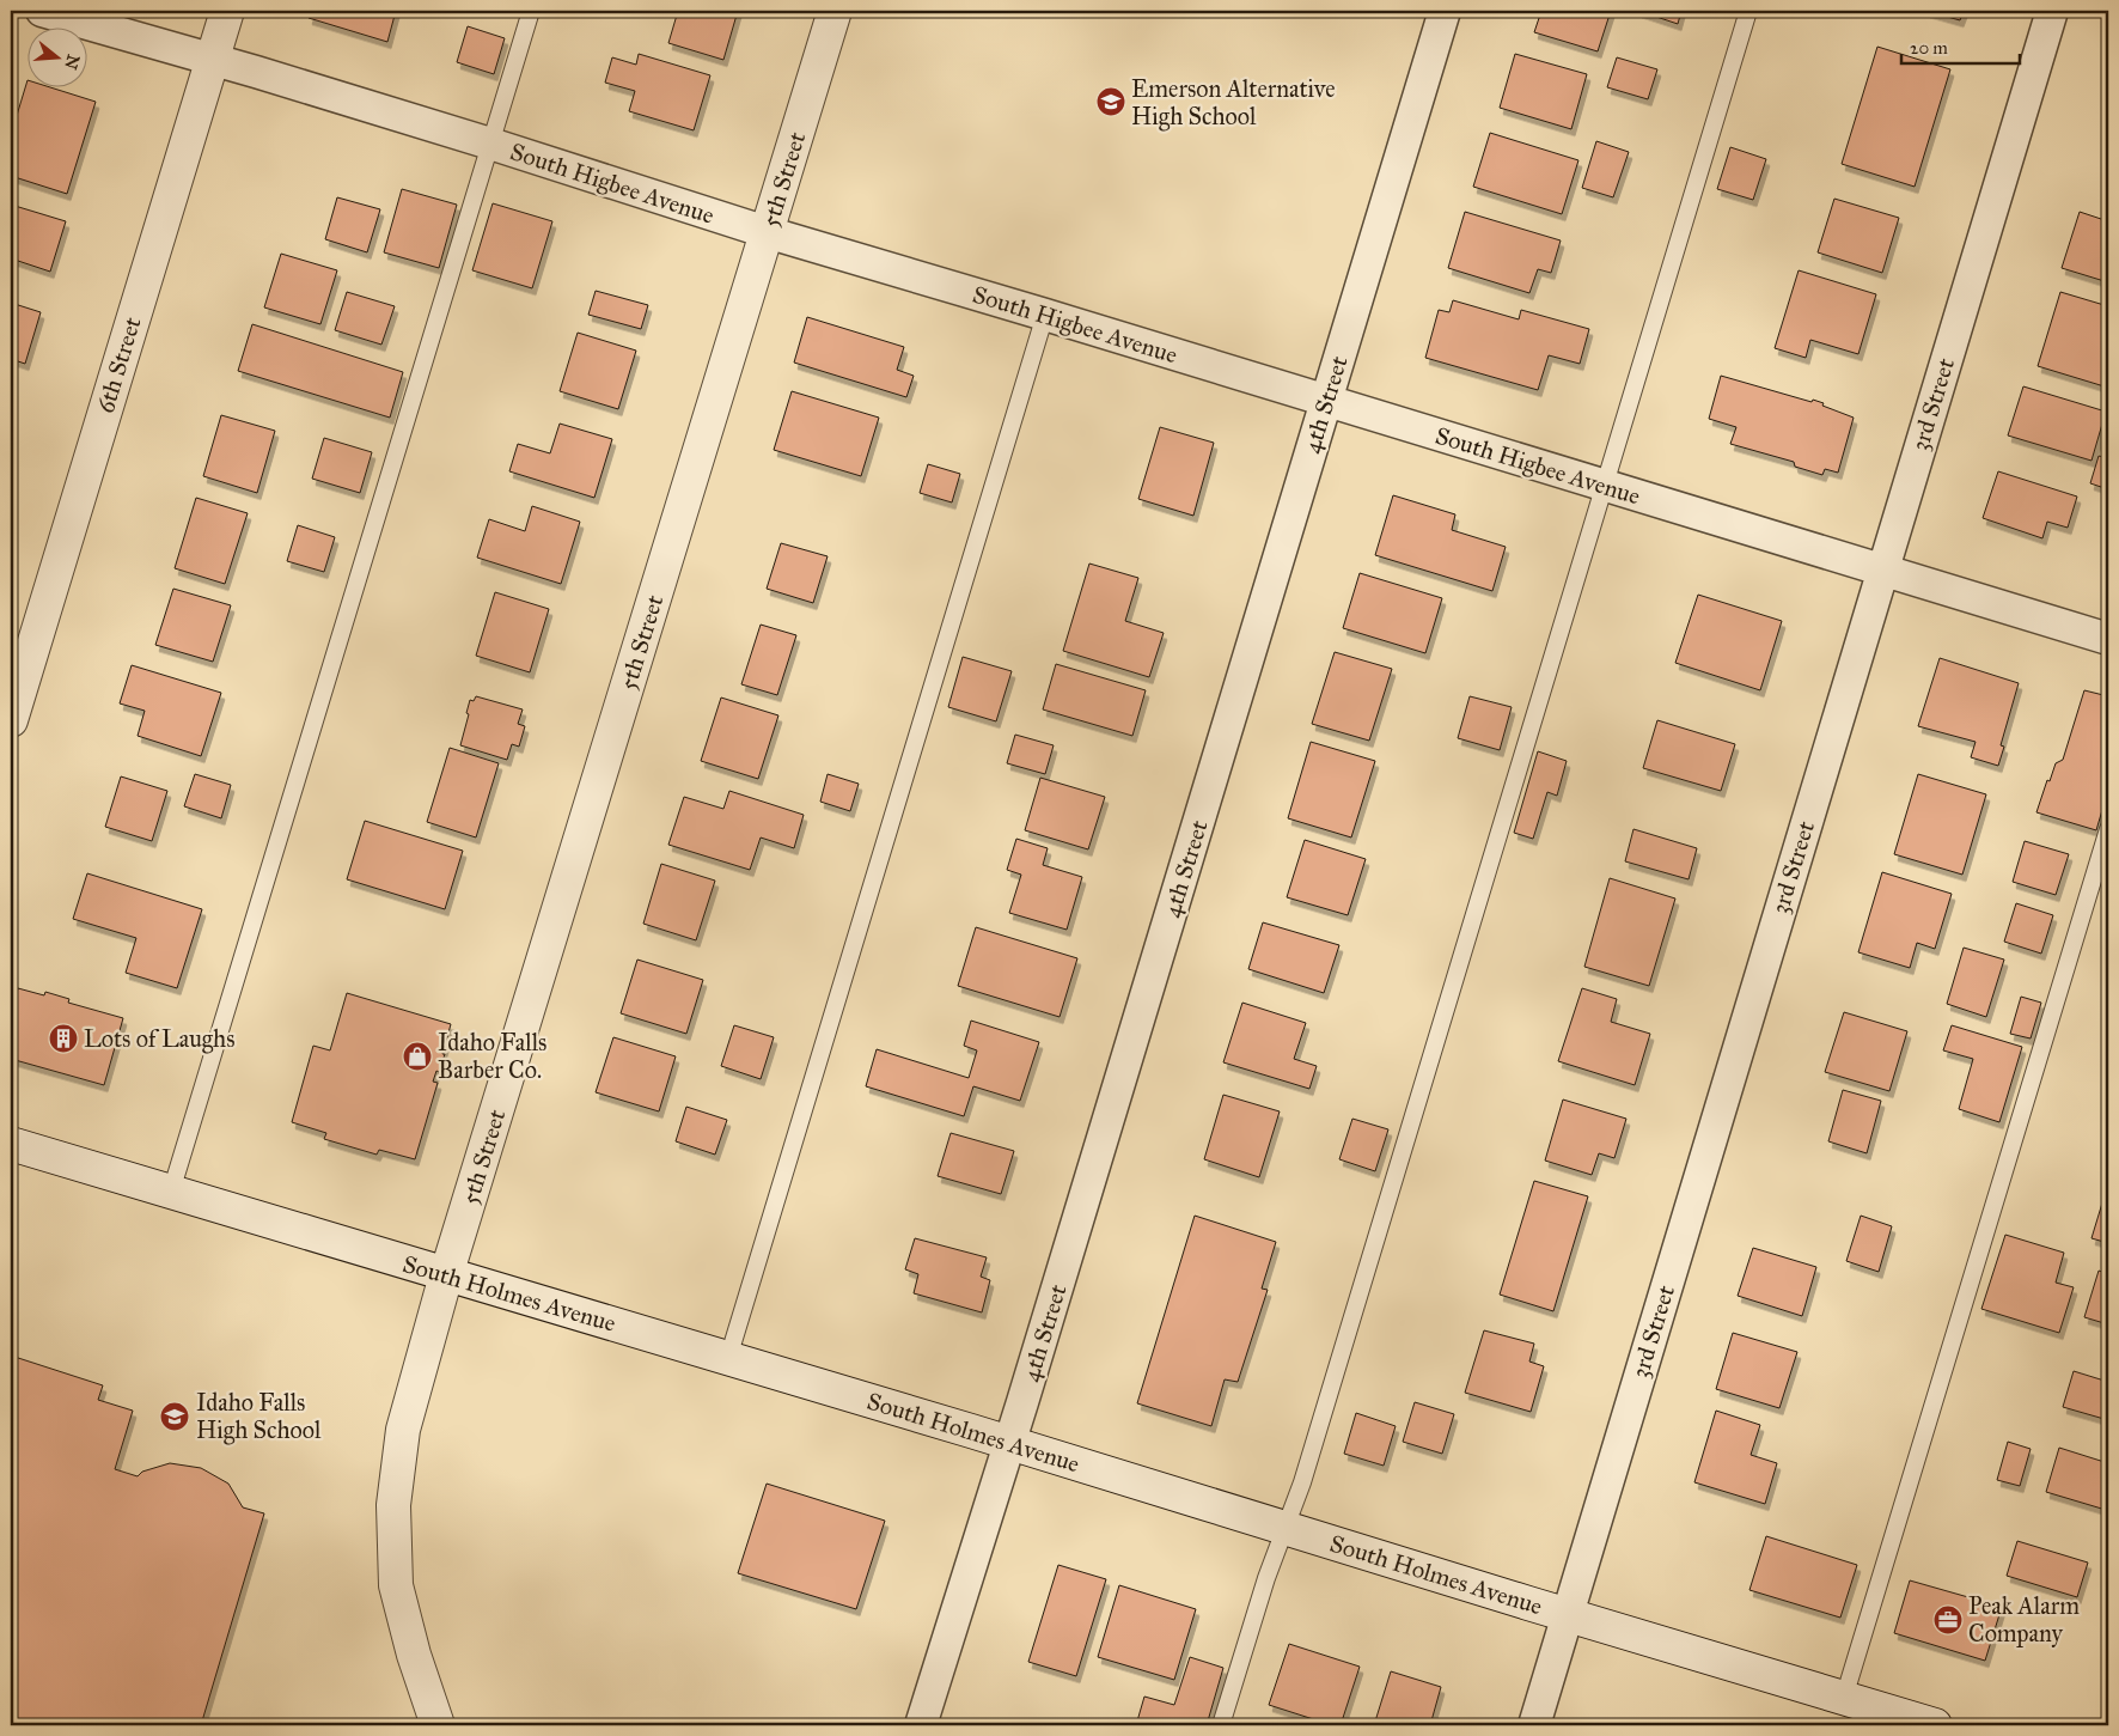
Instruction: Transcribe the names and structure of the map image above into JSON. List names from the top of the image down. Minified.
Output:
{"streets":{"street":["5th Street","South Higbee Avenue","6th Street","4th Street","3rd Street","South Holmes Avenue"]},"crossings":[["5th Street","South Higbee Avenue"],["5th Street","South Holmes Avenue"],["South Higbee Avenue","6th Street"],["South Higbee Avenue","4th Street"],["South Higbee Avenue","3rd Street"],["4th Street","South Holmes Avenue"],["3rd Street","South Holmes Avenue"]],"places":{"school or university":["Emerson Alternative High School","Idaho Falls High School"],"building":["Lots of Laughs"],"shop":["Idaho Falls Barber Co."],"office":["Peak Alarm Company"]},"scale_bar":"20 m","north":"right"}
